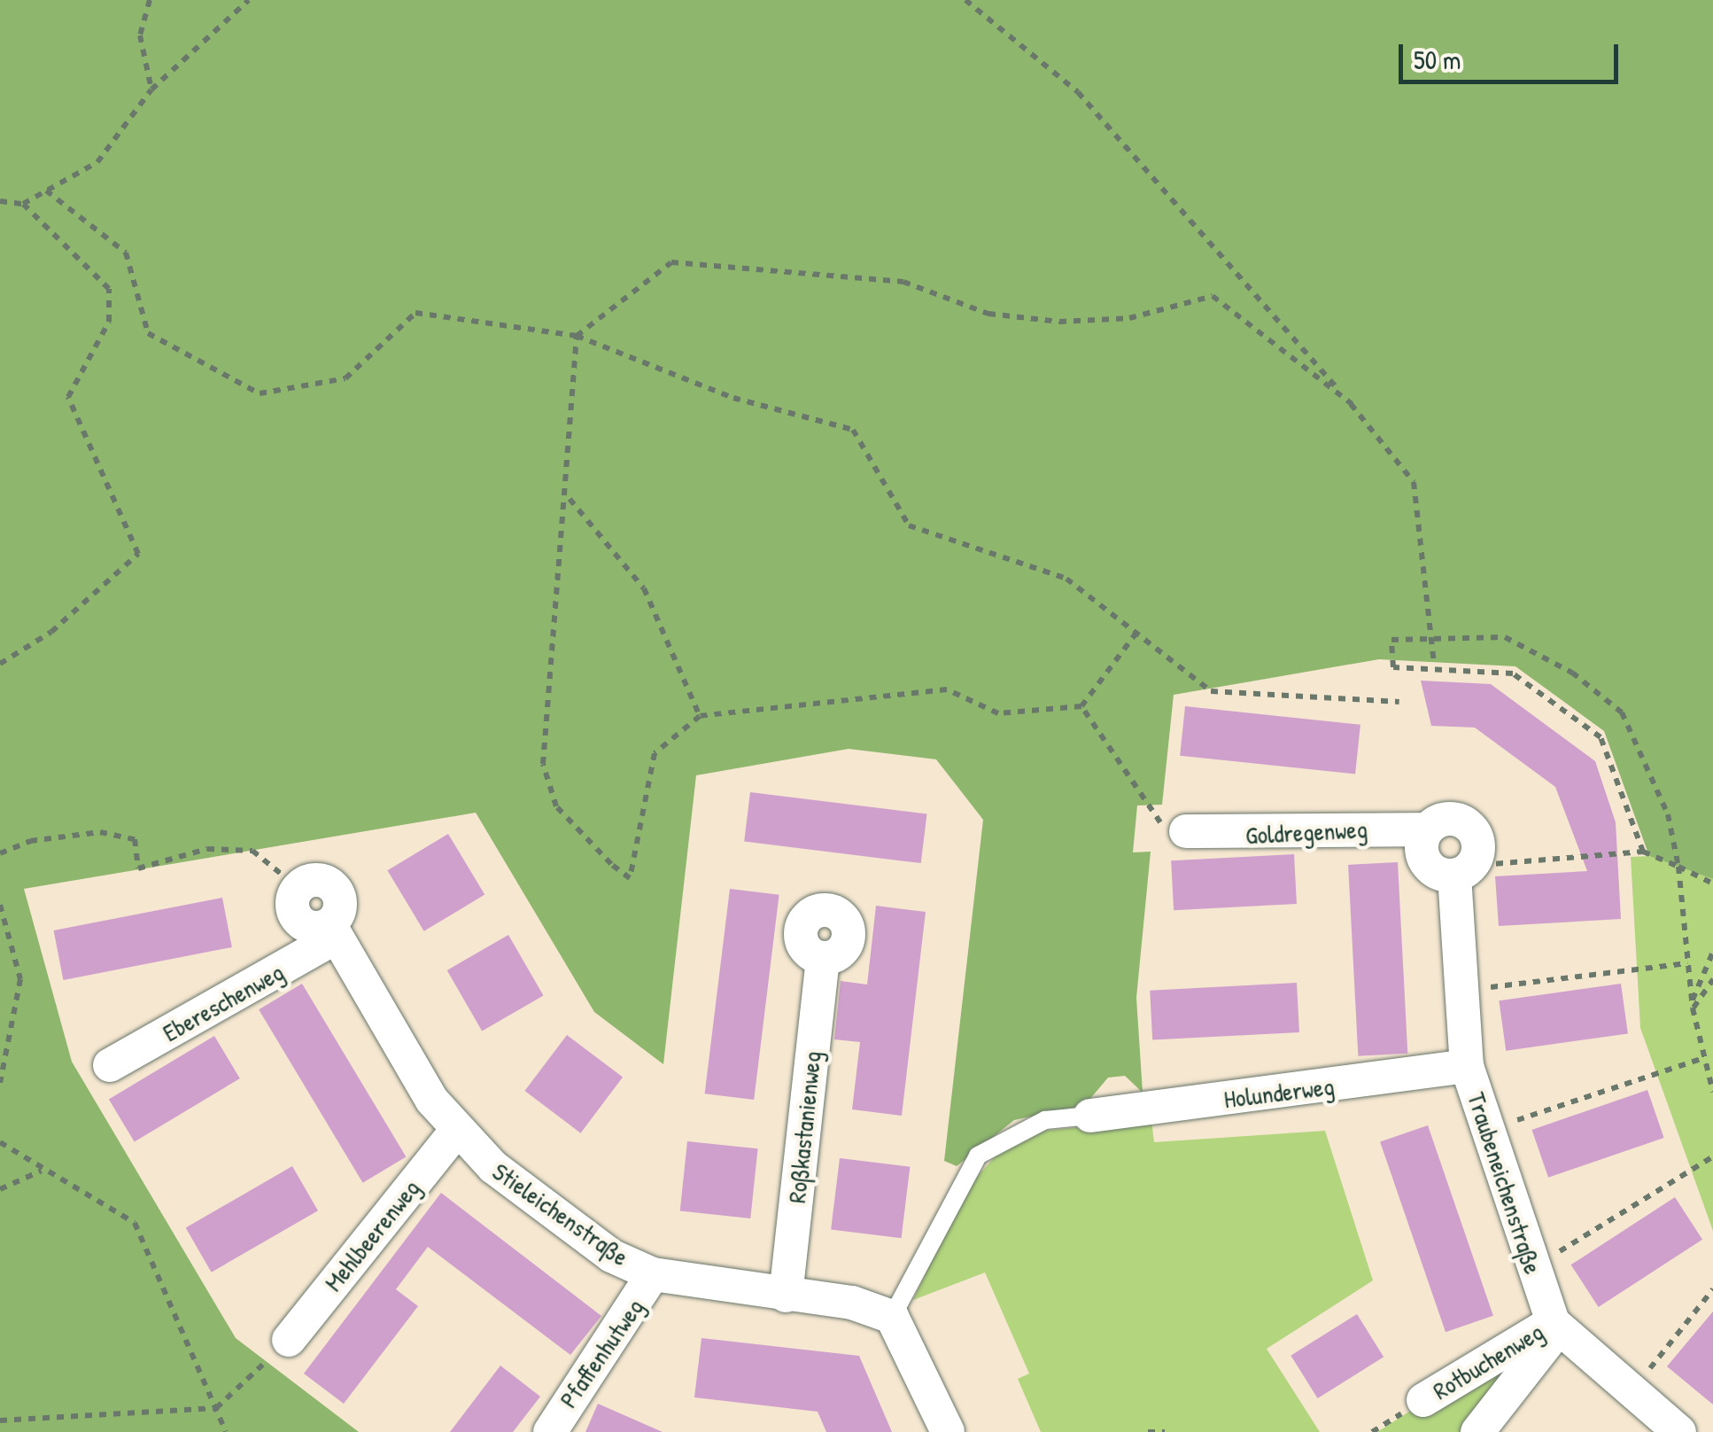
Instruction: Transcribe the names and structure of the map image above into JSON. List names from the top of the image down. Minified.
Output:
{"streets":{"street":["Goldregenweg","Ebereschenweg","Holunderweg","Roßkastanienweg","Traubeneichenstraße","Stieleichenstraße","Mehlbeerenweg","Pfaffenhutweg","Rotbuchenweg"]},"crossings":[["Goldregenweg","Traubeneichenstraße"],["Ebereschenweg","Stieleichenstraße"],["Holunderweg","Traubeneichenstraße"],["Roßkastanienweg","Stieleichenstraße"],["Traubeneichenstraße","Rotbuchenweg"],["Stieleichenstraße","Mehlbeerenweg"],["Stieleichenstraße","Pfaffenhutweg"]],"scale_bar":"50 m"}
